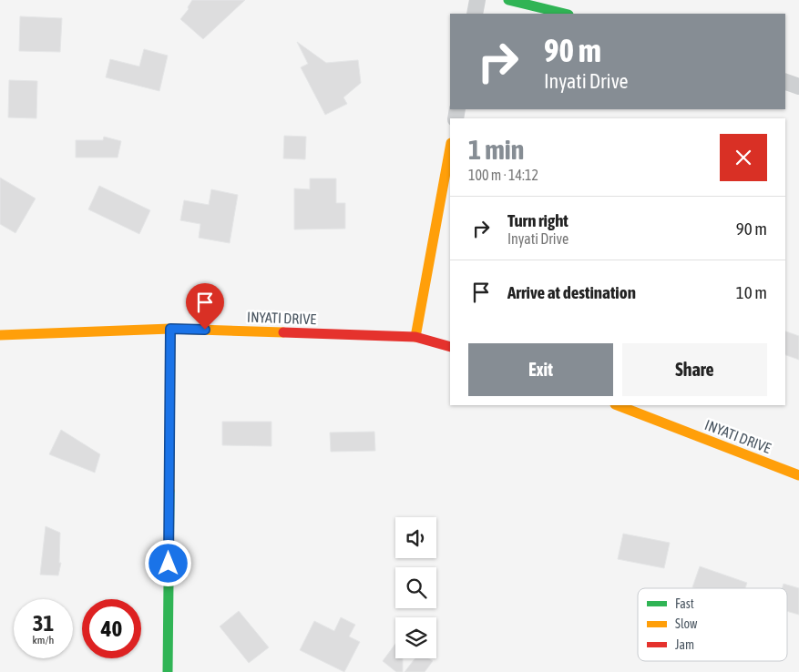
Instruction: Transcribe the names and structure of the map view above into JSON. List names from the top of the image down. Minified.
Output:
{"streets":{"street":["INYATI DRIVE"]},"legend":["Fast","Slow","Jam"],"page":{"turn":["90 m","Inyati Drive"],"heading":["1 min","100 m · 14:12"],"list":[{"name":"Turn right","note":"Inyati Drive","value":"90 m"},{"name":"Arrive at destination","value":"10 m"}],"buttons":["Exit","Share"],"speed":"31 km/h","limit":"40"}}
